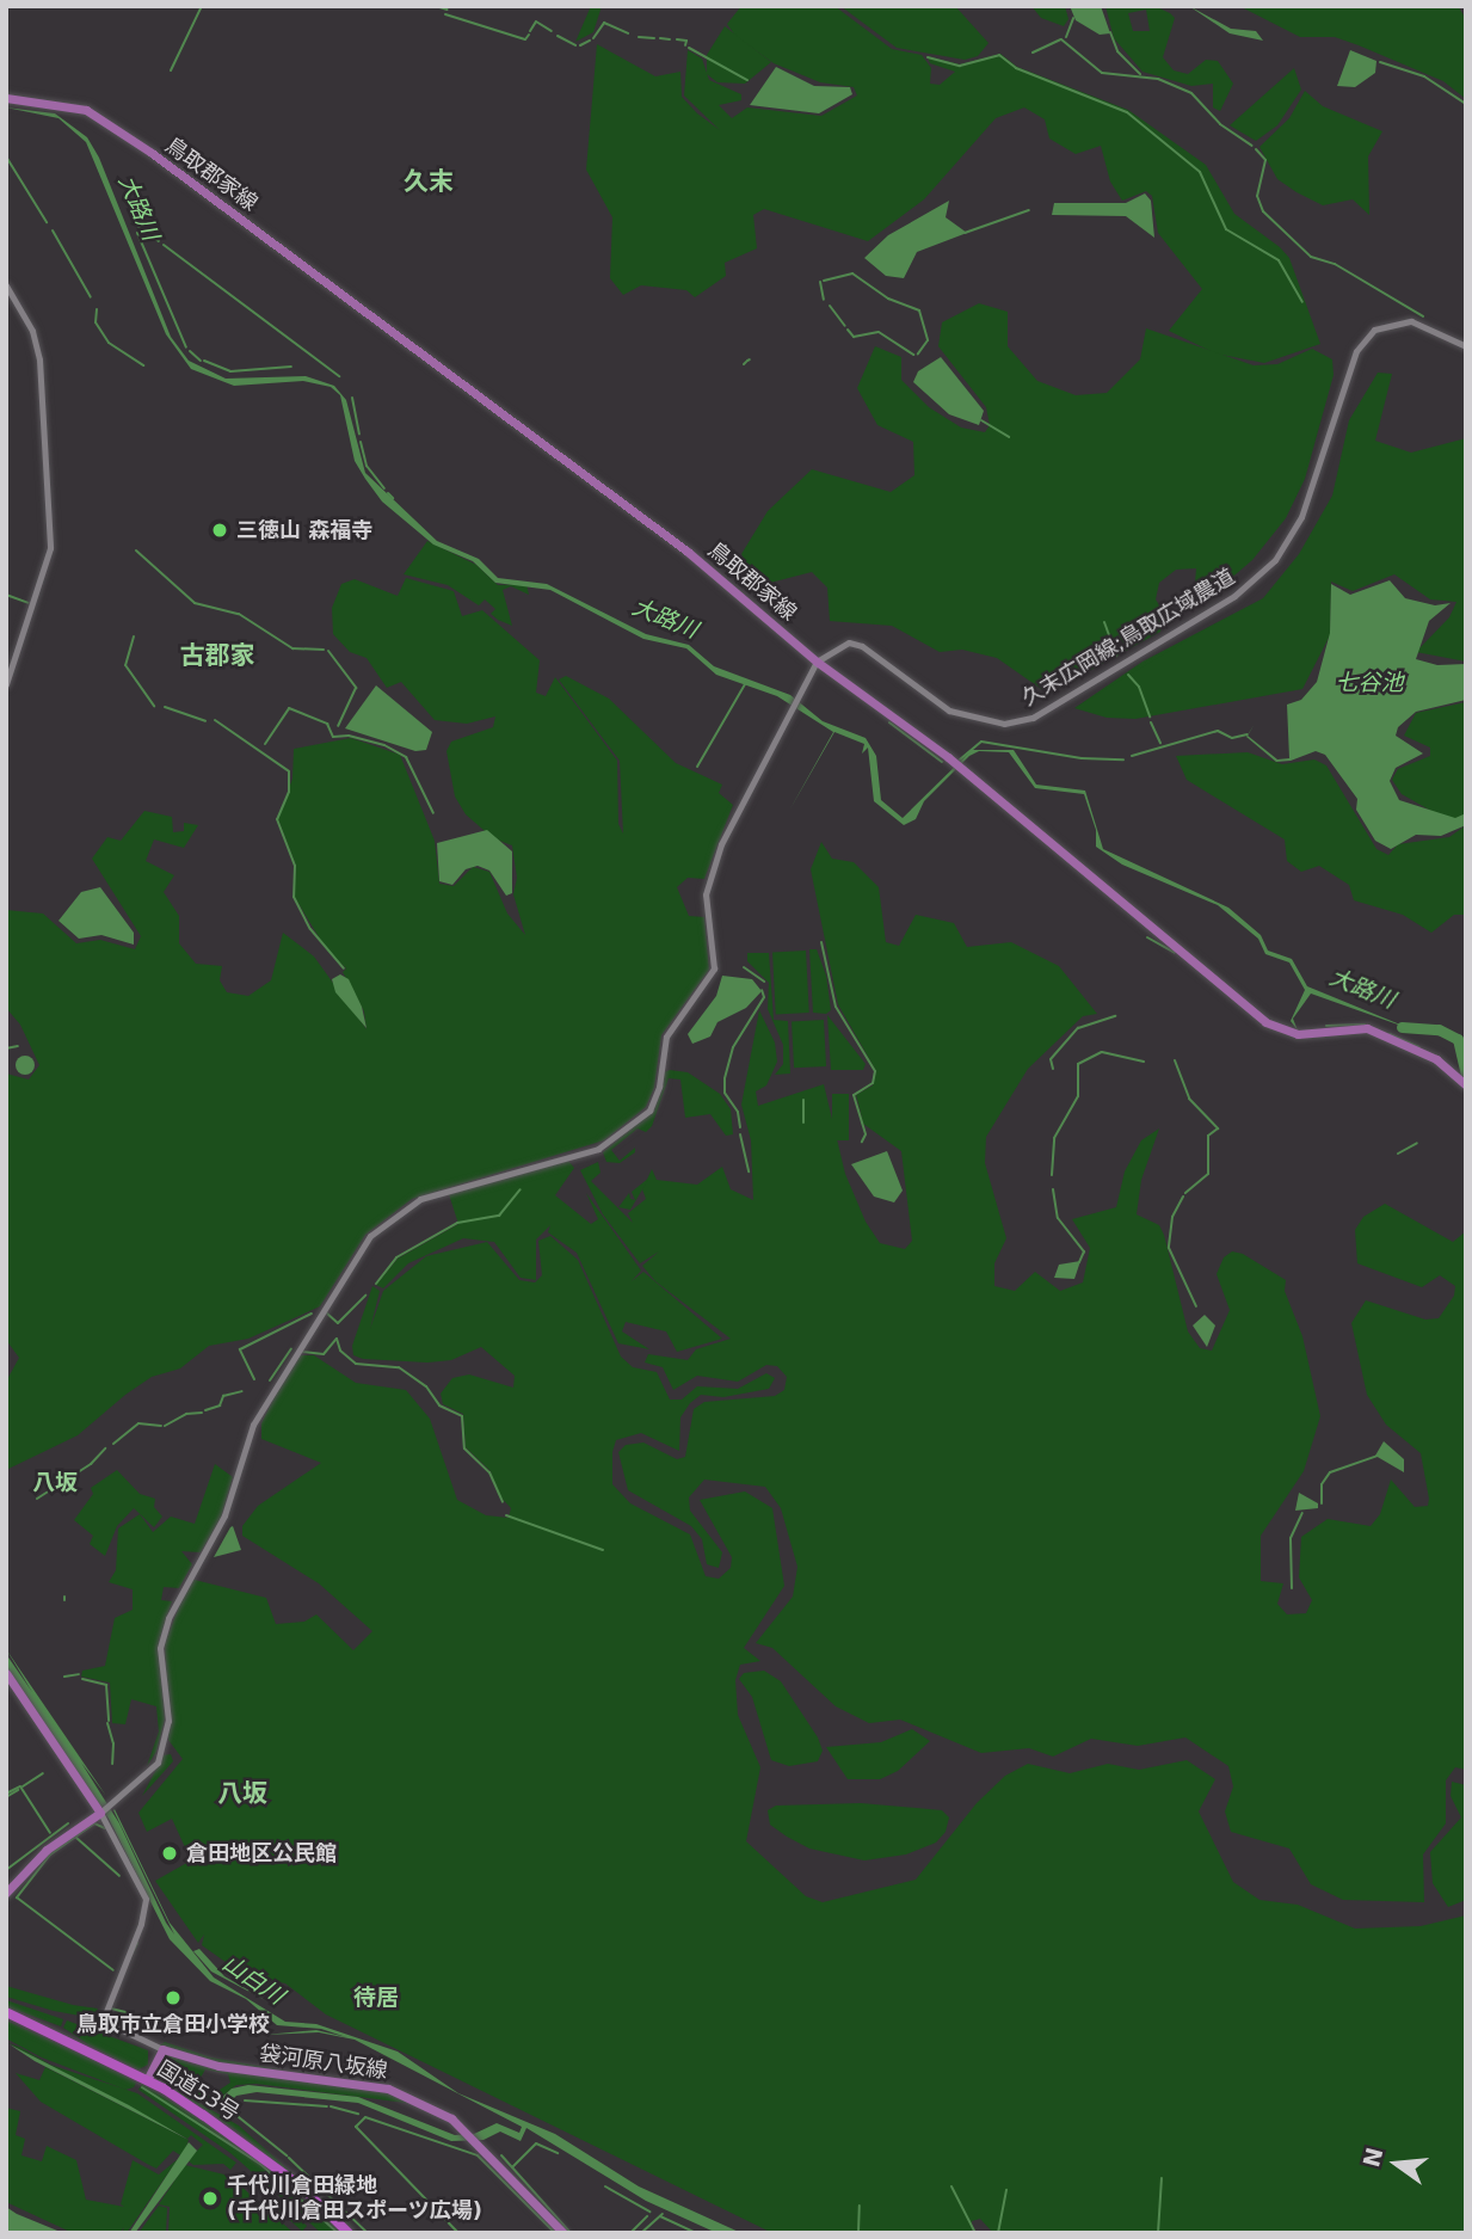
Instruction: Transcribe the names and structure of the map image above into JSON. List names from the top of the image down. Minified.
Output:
{"streets":{"highway":["国道53号"],"main road":["鳥取郡家線","袋河原八坂線"],"street":["久末広岡線;鳥取広域農道"]},"crossings":[["鳥取郡家線","久末広岡線;鳥取広域農道"]],"districts":["久末","古郡家","八坂","八坂","待居"],"water":["大路川","七谷池","山白川"],"places":["三徳山 森福寺","倉田地区公民館","鳥取市立倉田小学校","千代川倉田緑地 (千代川倉田スポーツ広場)"],"north":"left"}
